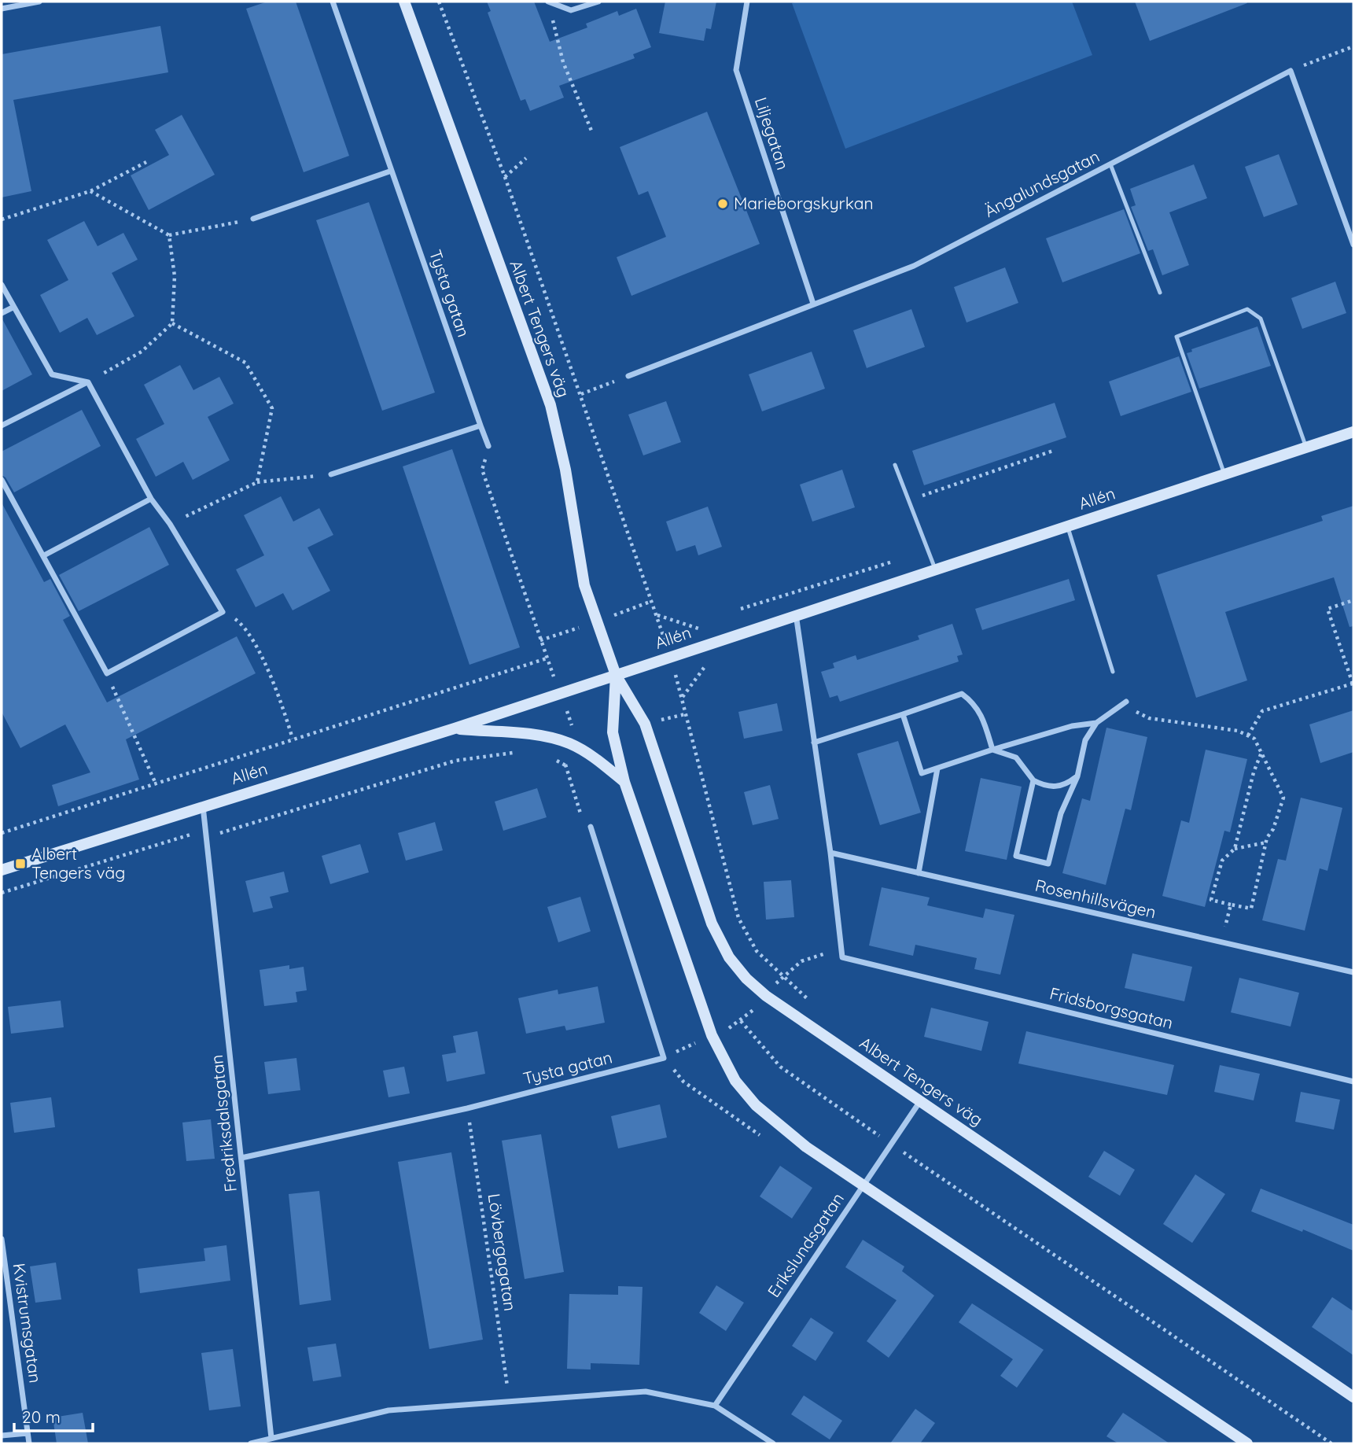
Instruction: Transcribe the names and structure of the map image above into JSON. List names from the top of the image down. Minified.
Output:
{"streets":{"main road":["Albert Tengers väg","Allén"],"street":["Liljegatan","Ängalundsgatan","Tysta gatan","Rosenhillsvägen","Fridsborgsgatan","Fredriksdalsgatan","Erikslundsgatan","Kvistrumsgatan"],"path":["Lövbergagatan"]},"crossings":[["Liljegatan","Ängalundsgatan"],["Tysta gatan","Fredriksdalsgatan"],["Tysta gatan","Lövbergagatan"],["Albert Tengers väg","Allén"],["Albert Tengers väg","Erikslundsgatan"],["Allén","Fredriksdalsgatan"],["Rosenhillsvägen","Fridsborgsgatan"]],"places":{"other":["Marieborgskyrkan"],"transit":["Albert Tengers väg"]},"scale_bar":"20 m"}
